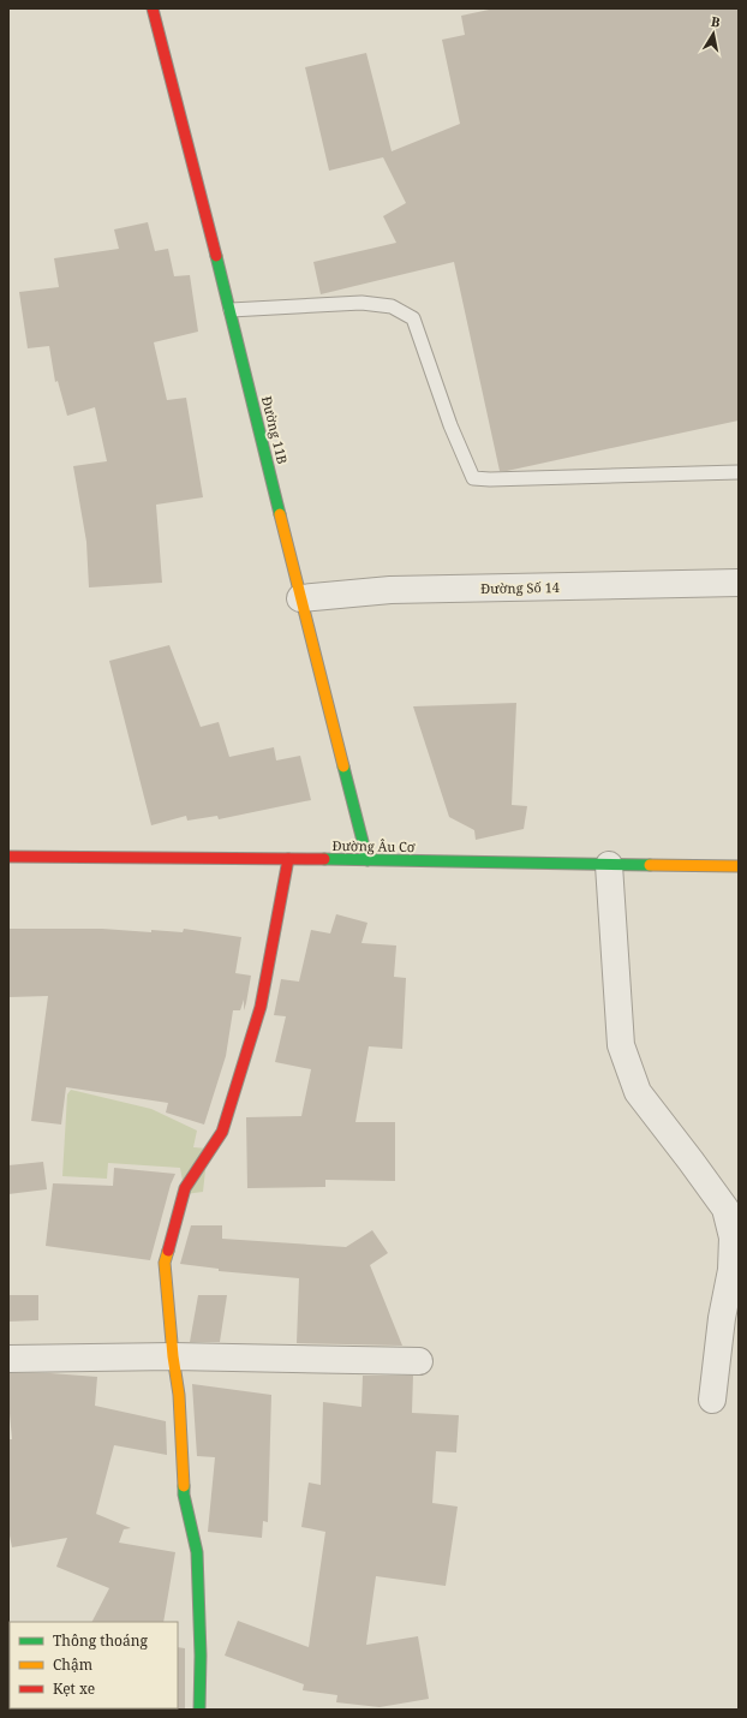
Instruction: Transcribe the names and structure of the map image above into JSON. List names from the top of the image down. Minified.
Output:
{"streets":{"street":["Đường 11B","Đường Số 14","Đường Âu Cơ"]},"crossings":[["Đường 11B","Đường Số 14"],["Đường 11B","Đường Âu Cơ"]],"legend":["Thông thoáng","Chậm","Kẹt xe"],"north":"top"}
